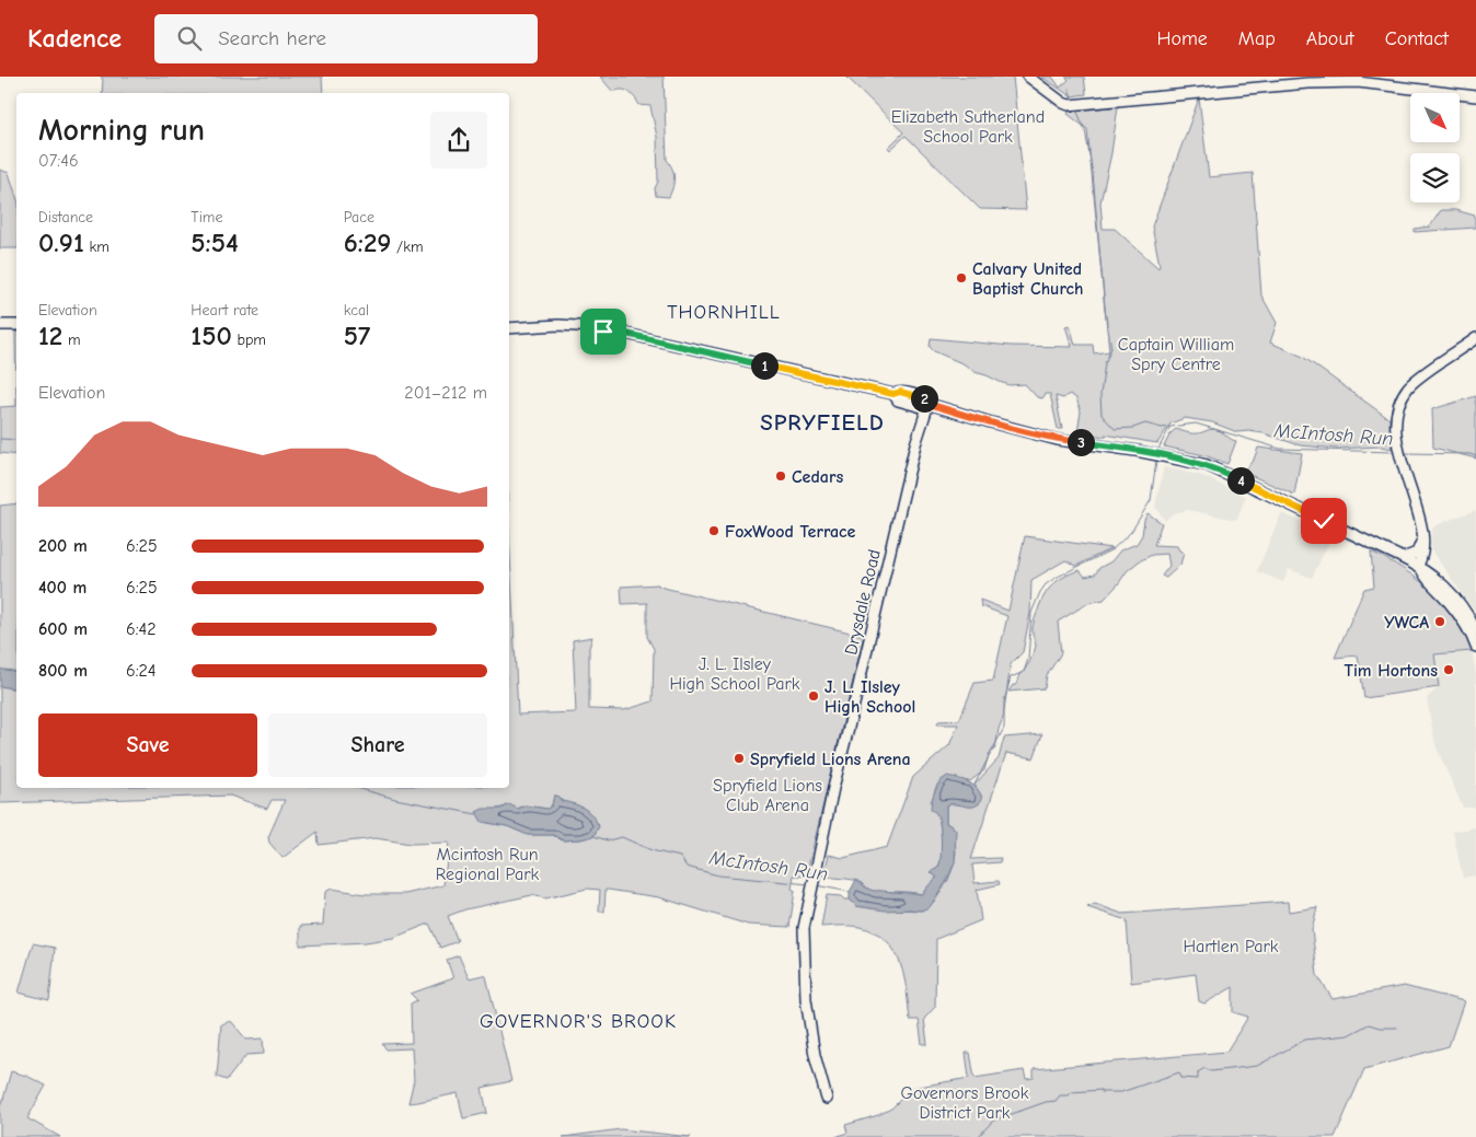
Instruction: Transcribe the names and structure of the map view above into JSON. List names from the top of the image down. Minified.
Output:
{"streets":{"street":["Drysdale Road"]},"districts":["THORNHILL","SPRYFIELD","GOVERNOR'S BROOK"],"water":["McIntosh Run"],"parks":["Elizabeth Sutherland School Park","Captain William Spry Centre","J. L. Ilsley High School Park","Spryfield Lions Club Arena","Mcintosh Run Regional Park","Hartlen Park","Governors Brook District Park"],"places":["Calvary United Baptist Church","Cedars","FoxWood Terrace","YWCA","Tim Hortons","J. L. Ilsley High School","Spryfield Lions Arena"],"north":"bottom right","page":{"header":"Kadence","search":"Search here","nav":["Home","Map","About","Contact"],"heading":["Morning run","07:46"],"stats":[["Distance","0.91 km"],["Time","5:54"],["Pace","6:29 /km"],["Elevation","12 m"],["Heart rate","150 bpm"],["kcal","57"]],"pins":["1","2","3","4"],"chart":["Elevation","201–212 m"],"list":[{"name":"200 m","note":"6:25"},{"name":"400 m","note":"6:25"},{"name":"600 m","note":"6:42"},{"name":"800 m","note":"6:24"}],"buttons":["Save","Share"]}}
